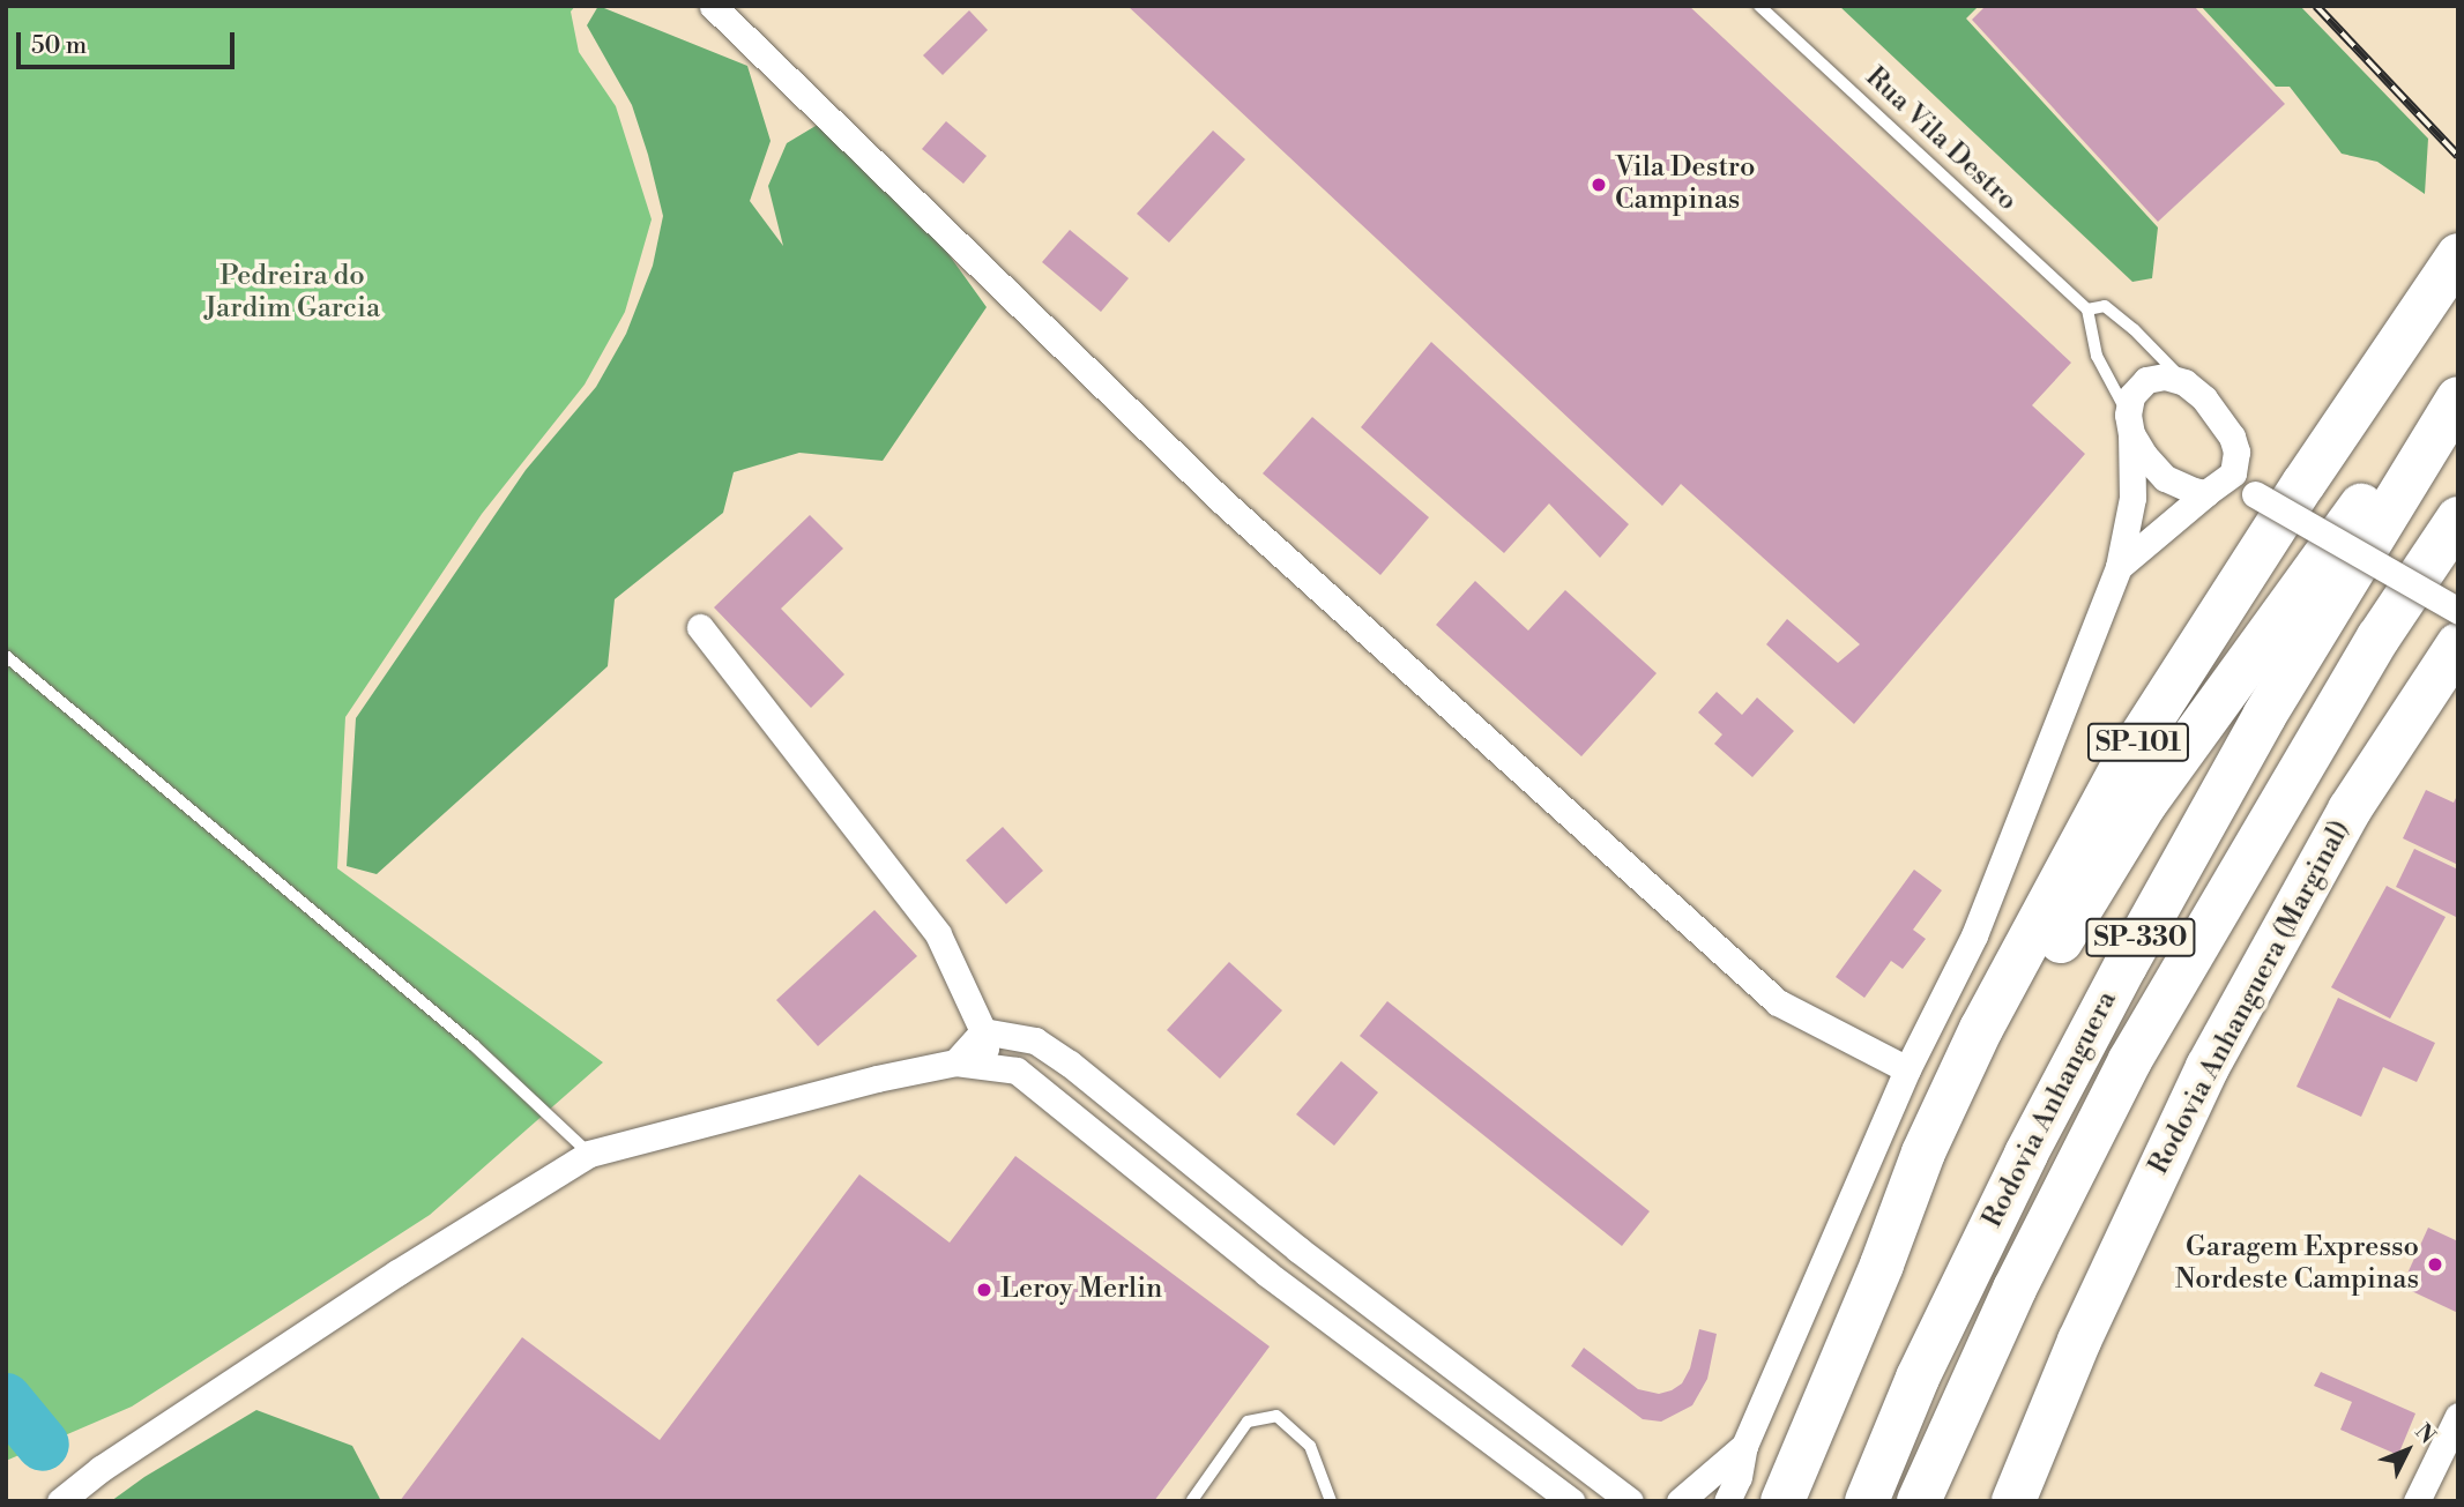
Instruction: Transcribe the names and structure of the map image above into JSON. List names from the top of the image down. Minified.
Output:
{"streets":{"highway":["SP-101","SP-330","Rodovia Anhanguera (Marginal)","Rodovia Anhanguera"],"lane":["Rua Vila Destro"]},"parks":["Pedreira do Jardim Garcia"],"places":["Vila Destro Campinas","Garagem Expresso Nordeste Campinas","Leroy Merlin"],"scale_bar":"50 m","north":"top right"}
